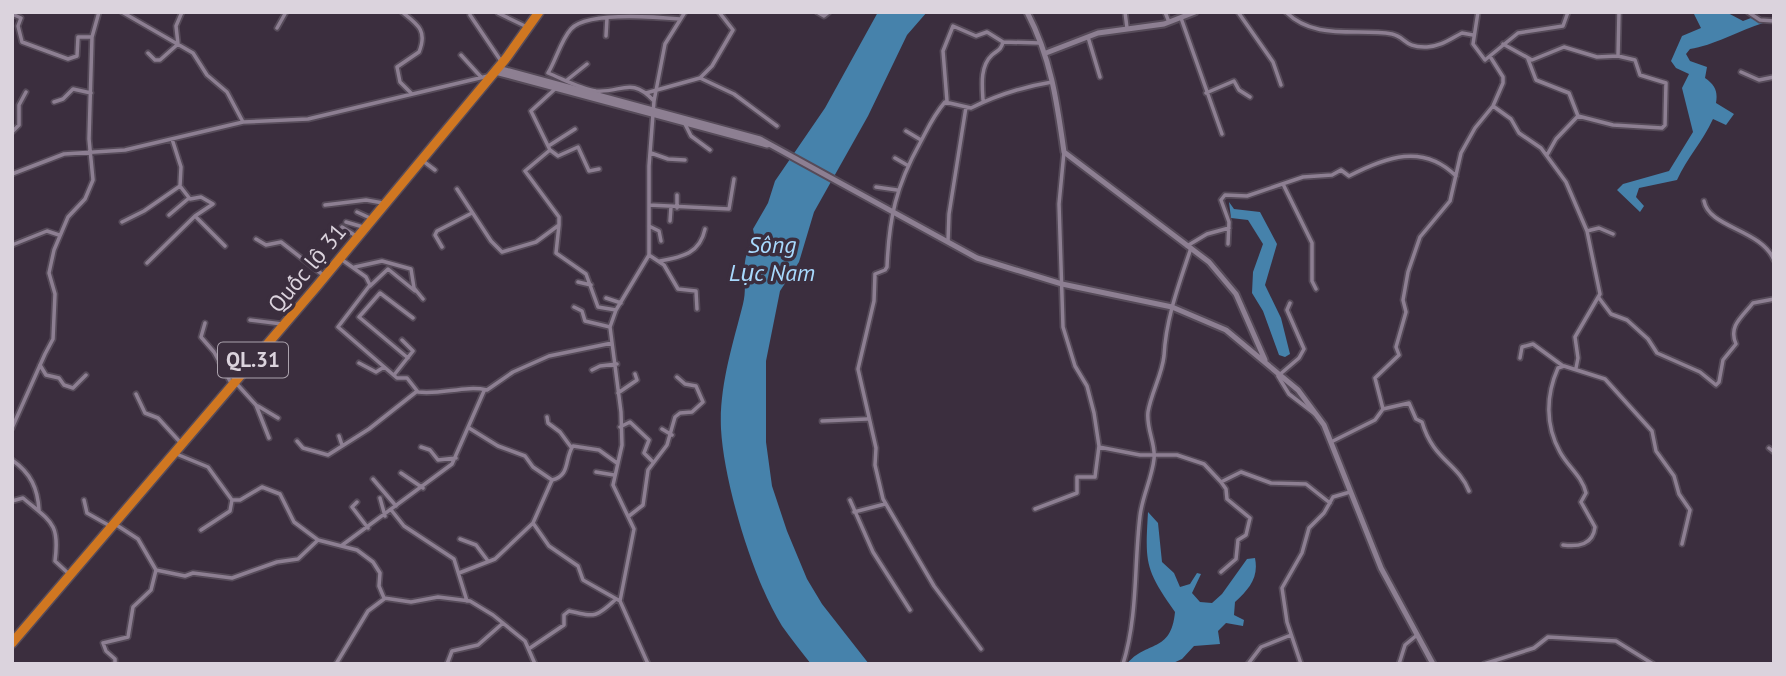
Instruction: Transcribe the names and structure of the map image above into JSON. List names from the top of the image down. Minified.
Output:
{"streets":{"highway":["Quốc lộ 31","QL.31"]},"crossings":[["Quốc lộ 31","QL.31"]],"water":["Sông Lục Nam"]}
